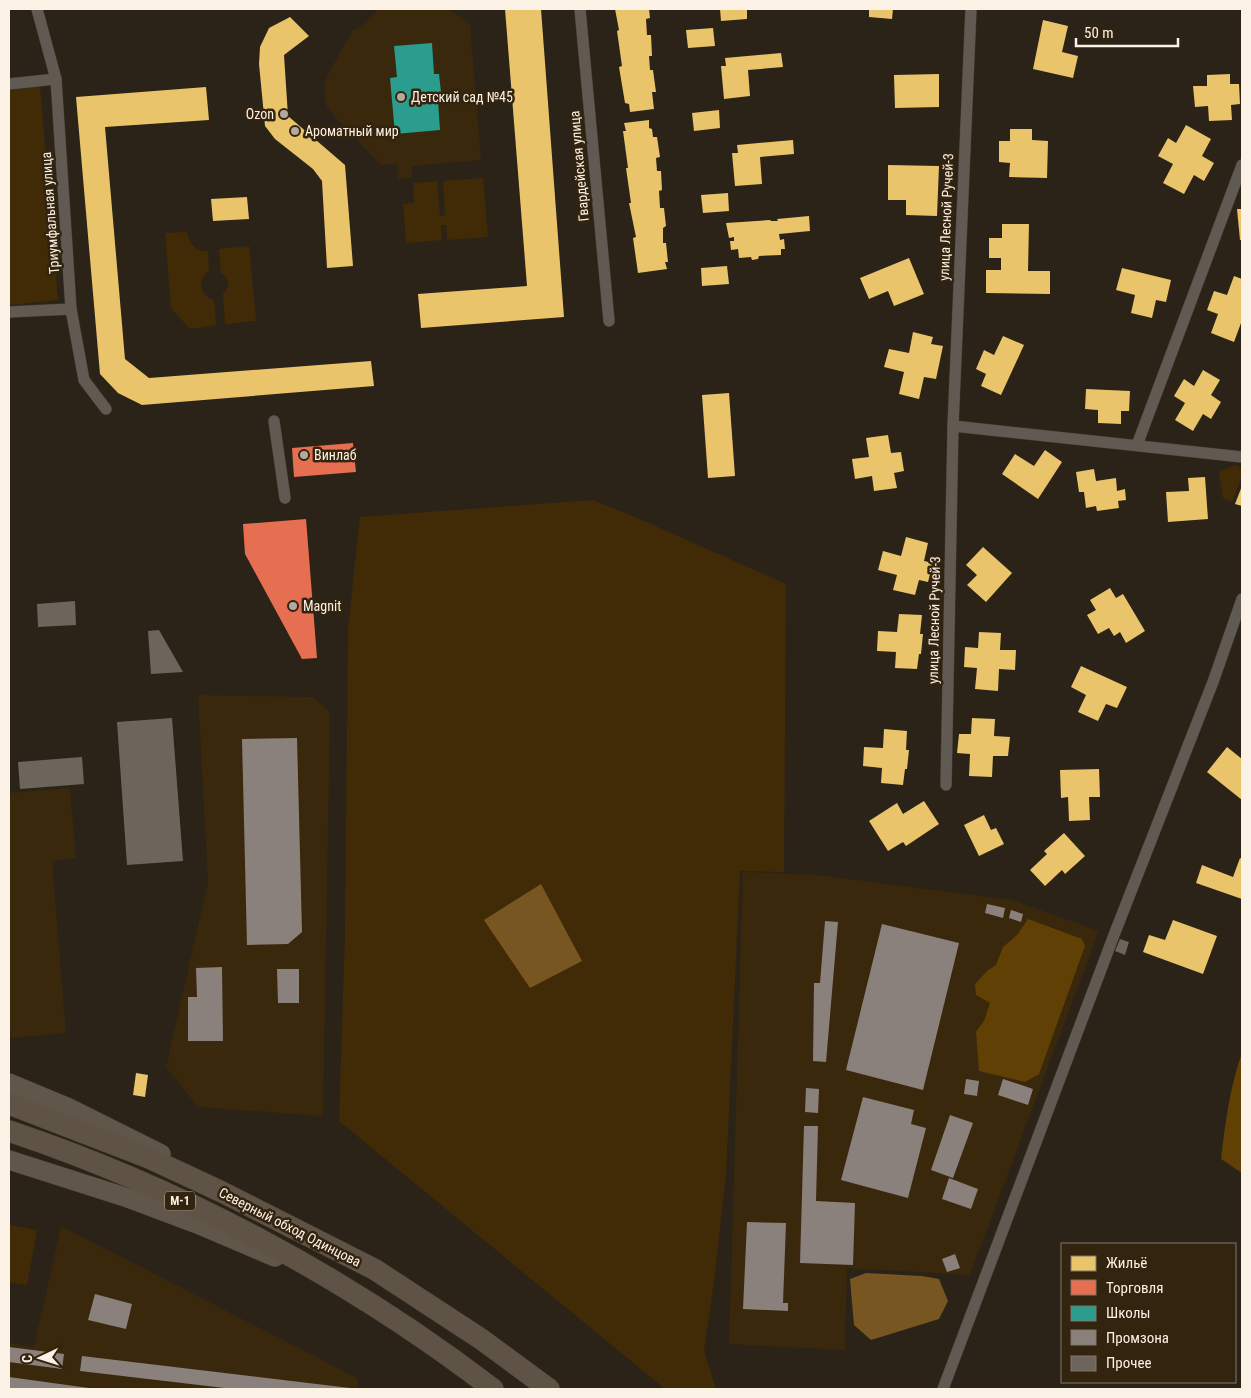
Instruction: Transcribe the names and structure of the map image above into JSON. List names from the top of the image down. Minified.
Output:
{"streets":{"highway":["М-1","Северный обход Одинцова"],"street":["Гвардейская улица","Триумфальная улица","улица Лесной Ручей-3"]},"places":["Детский сад №45","Ozon","Ароматный мир","Винлаб","Magnit"],"legend":["Жильё","Торговля","Школы","Промзона","Прочее"],"scale_bar":"50 m","north":"left"}
